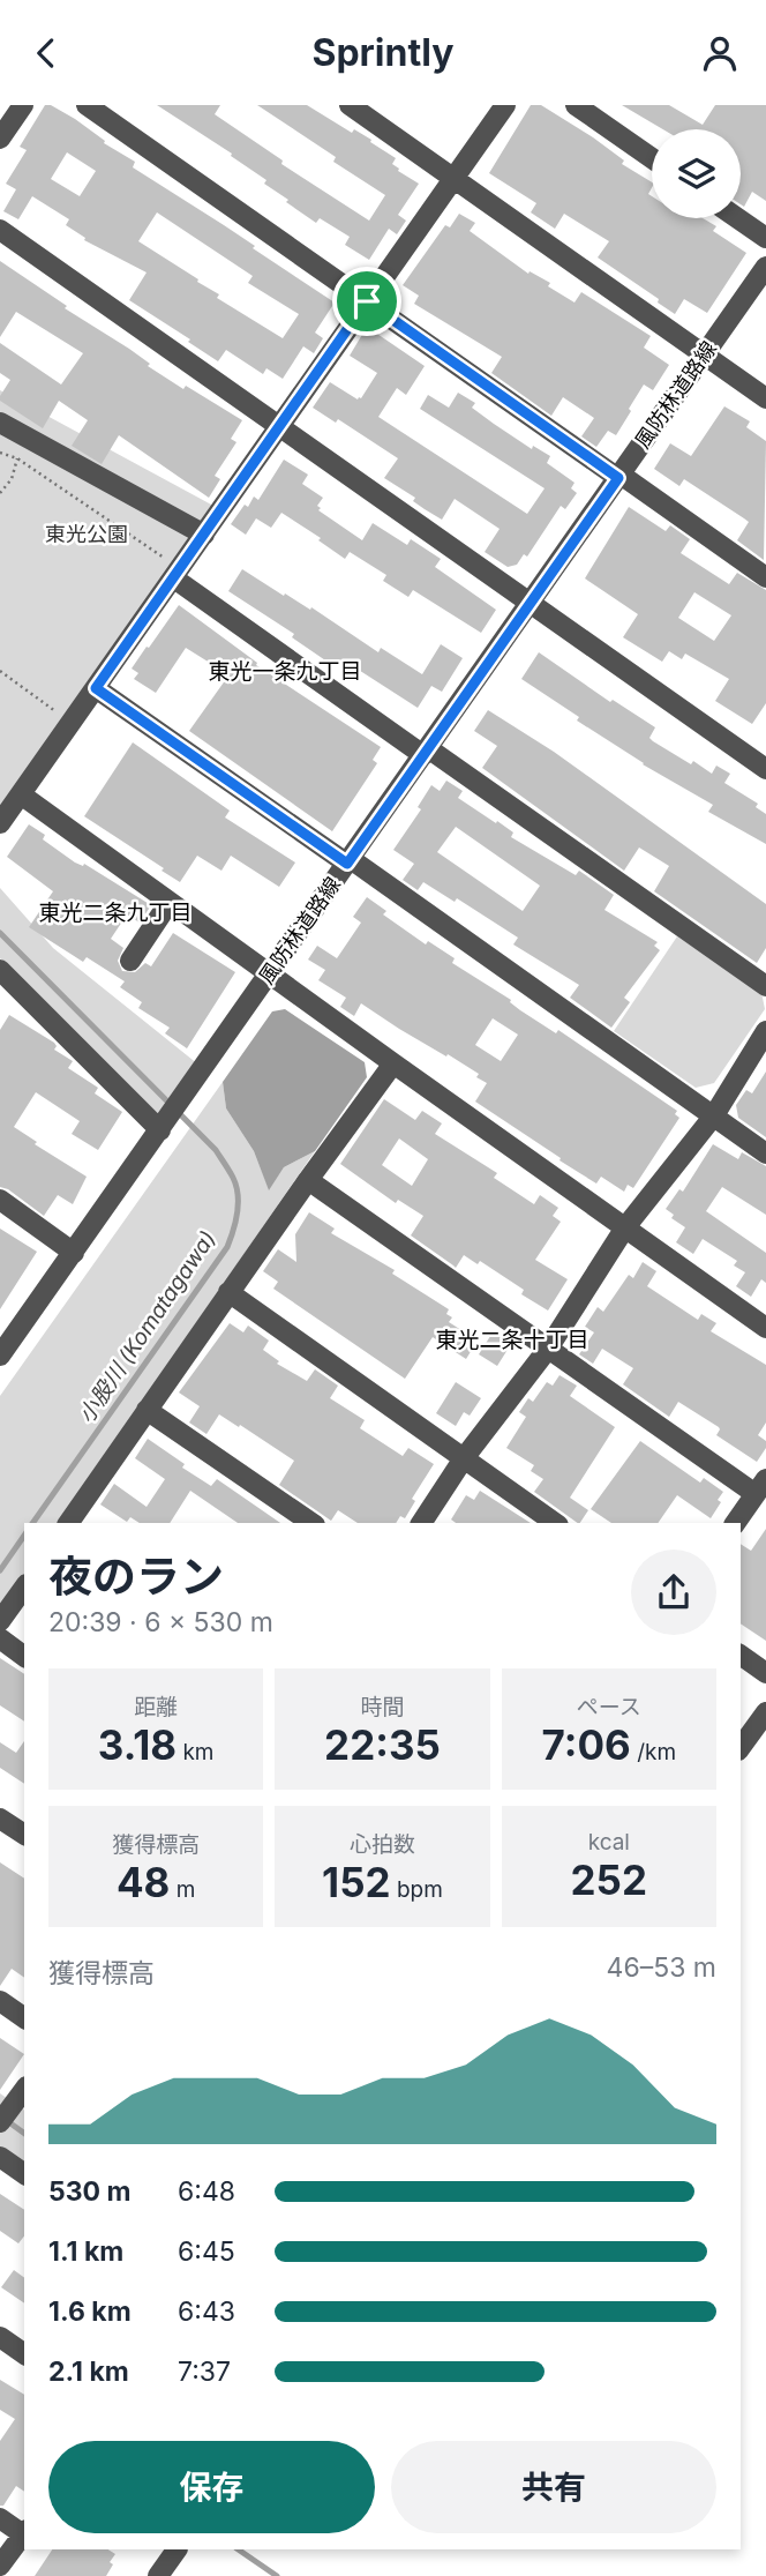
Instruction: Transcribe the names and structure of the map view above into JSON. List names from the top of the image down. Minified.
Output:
{"streets":{"street":["風防林道路線"]},"districts":["東光一条九丁目","東光二条九丁目","東光二条十丁目"],"water":["小股川 (Komatagawa)"],"parks":["東光公園"],"page":{"header":"Sprintly","heading":["夜のラン","20:39 · 6 × 530 m"],"stats":[["距離","3.18 km"],["時間","22:35"],["ペース","7:06 /km"],["獲得標高","48 m"],["心拍数","152 bpm"],["kcal","252"]],"chart":["獲得標高","46–53 m"],"list":[{"name":"530 m","note":"6:48"},{"name":"1.1 km","note":"6:45"},{"name":"1.6 km","note":"6:43"},{"name":"2.1 km","note":"7:37"}],"buttons":["保存","共有"]}}
